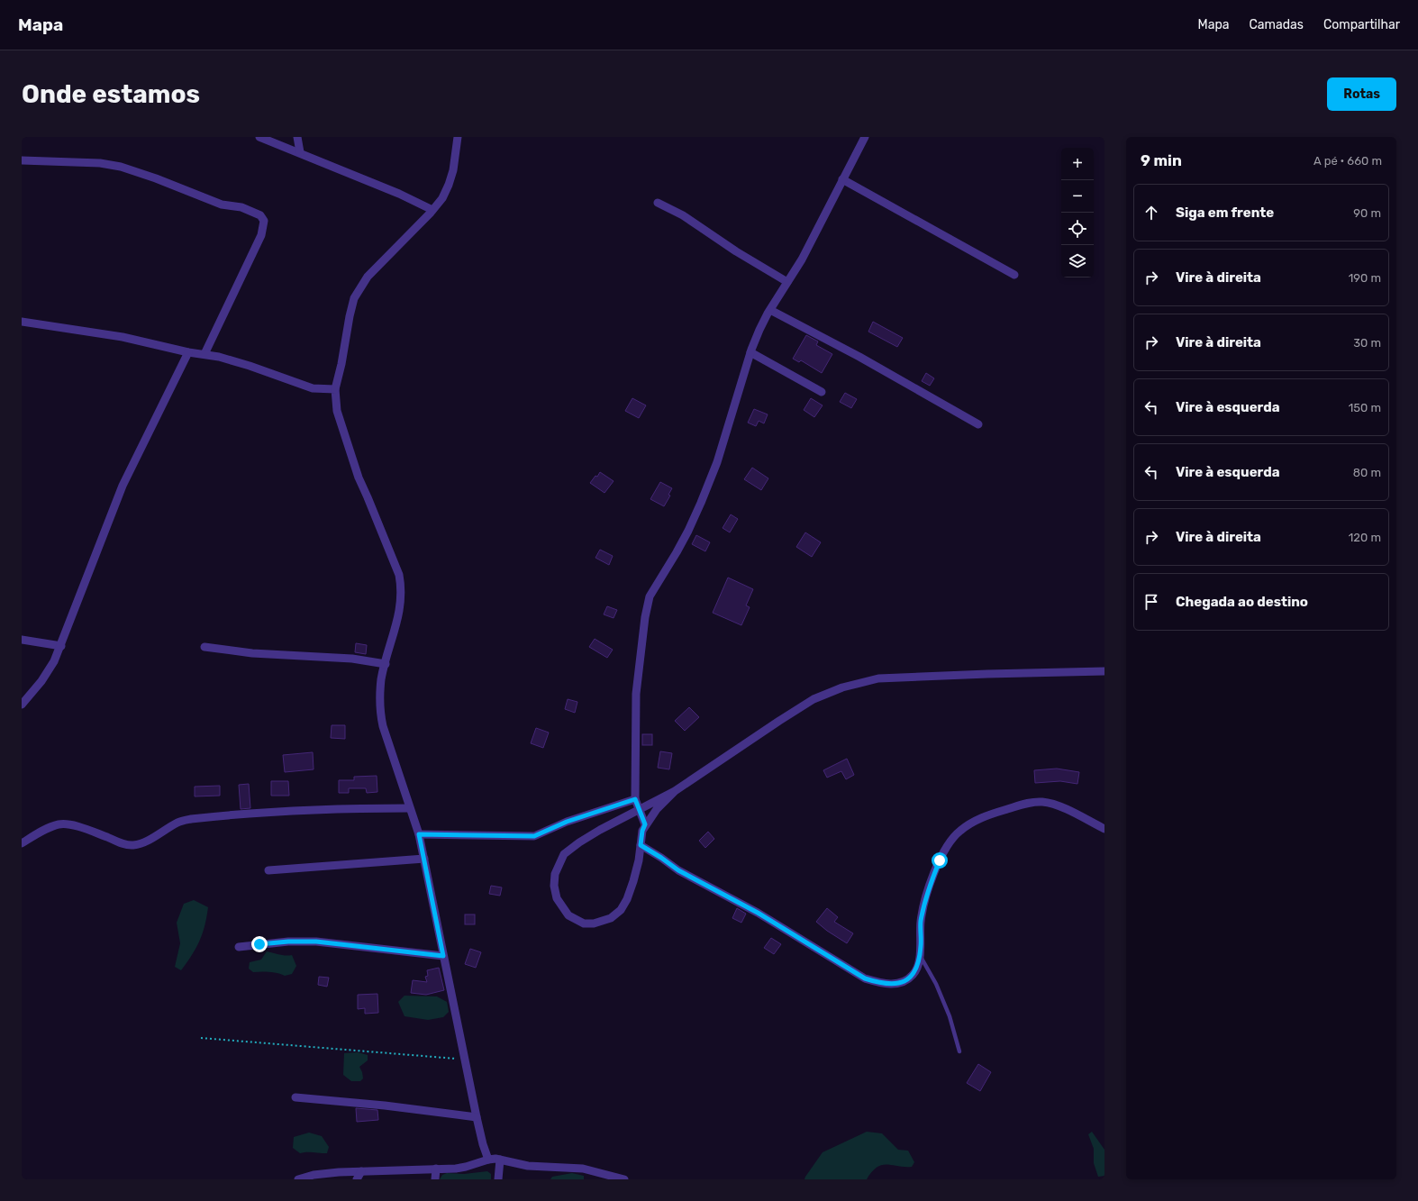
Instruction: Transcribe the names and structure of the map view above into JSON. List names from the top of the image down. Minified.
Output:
{"page":{"header":"Mapa","nav":["Mapa","Camadas","Compartilhar"],"buttons":"Rotas","title":"Onde estamos","heading":["9 min","A pé · 660 m"],"map_buttons":["+","−"],"list":[["Siga em frente","90 m"],["Vire à direita","190 m"],["Vire à direita","30 m"],["Vire à esquerda","150 m"],["Vire à esquerda","80 m"],["Vire à direita","120 m"],"Chegada ao destino"]}}
